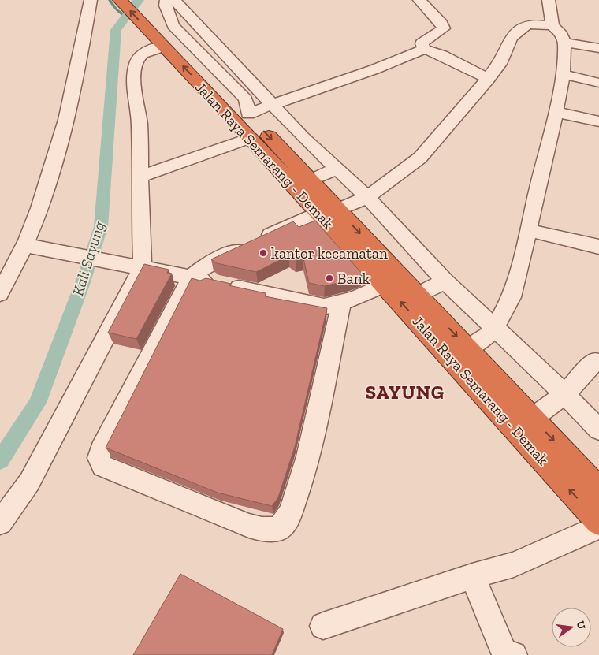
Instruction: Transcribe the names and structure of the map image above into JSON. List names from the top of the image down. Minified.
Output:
{"streets":{"highway":["Jalan Raya Semarang - Demak"]},"districts":["SAYUNG"],"water":["Kali Sayung"],"places":["kantor kecamatan","Bank"],"north":"right"}
